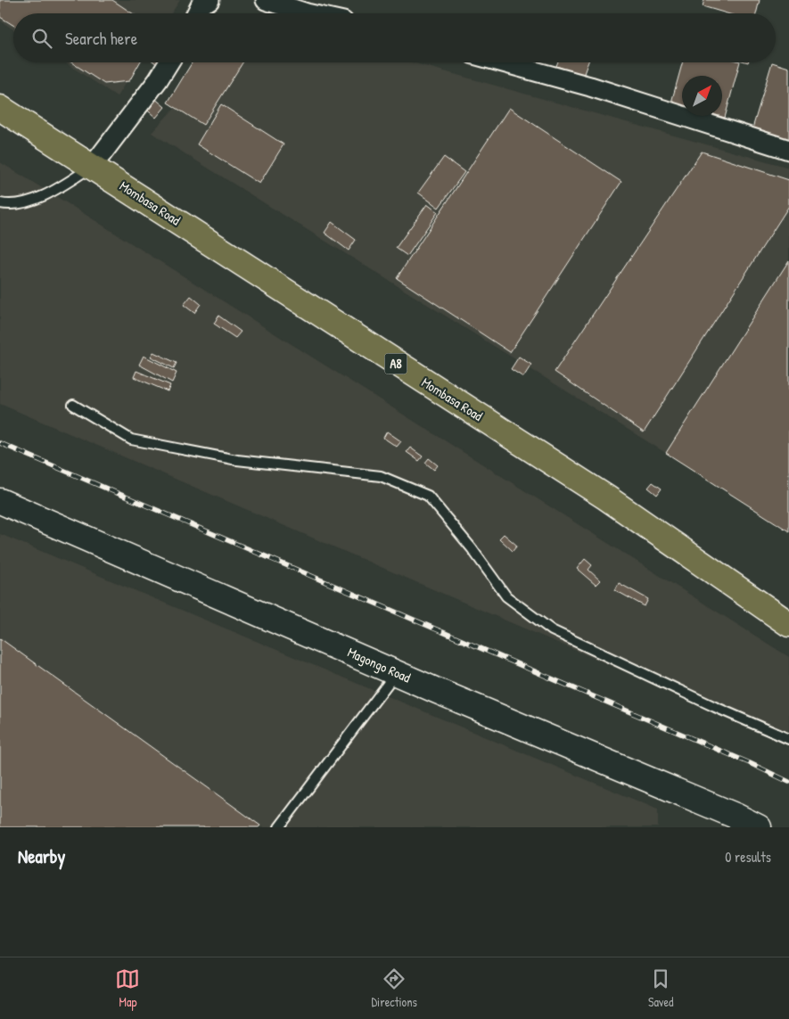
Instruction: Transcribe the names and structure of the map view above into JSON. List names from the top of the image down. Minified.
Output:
{"streets":{"highway":["Mombasa Road","A8"],"street":["Magongo Road"]},"north":"top right","page":{"search":"Search here","heading":["Nearby","0 results"],"nav":["Map","Directions","Saved"]}}
